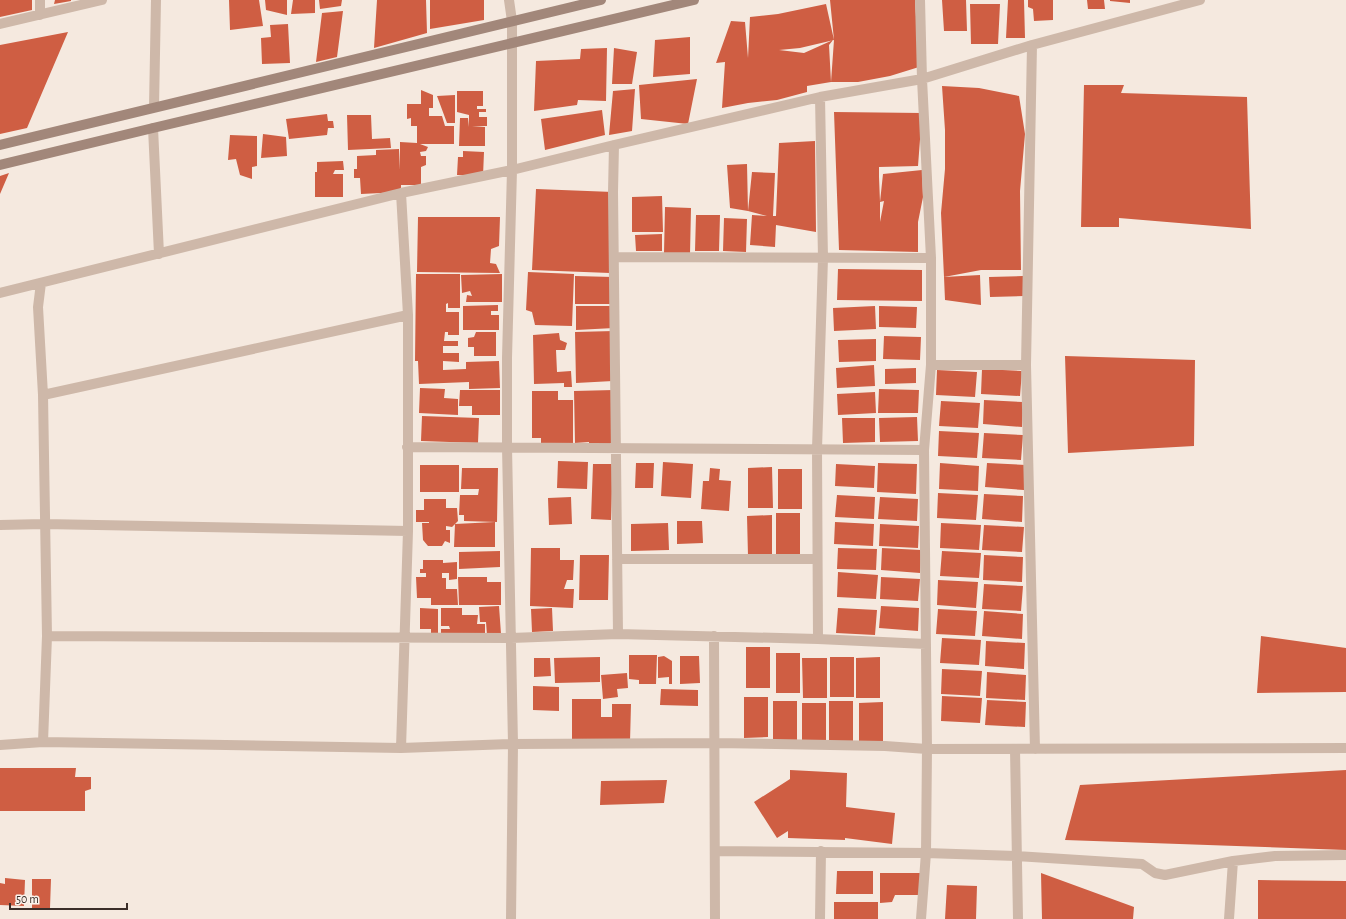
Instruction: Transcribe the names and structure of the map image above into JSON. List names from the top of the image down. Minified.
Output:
{"scale_bar":"50 m"}
